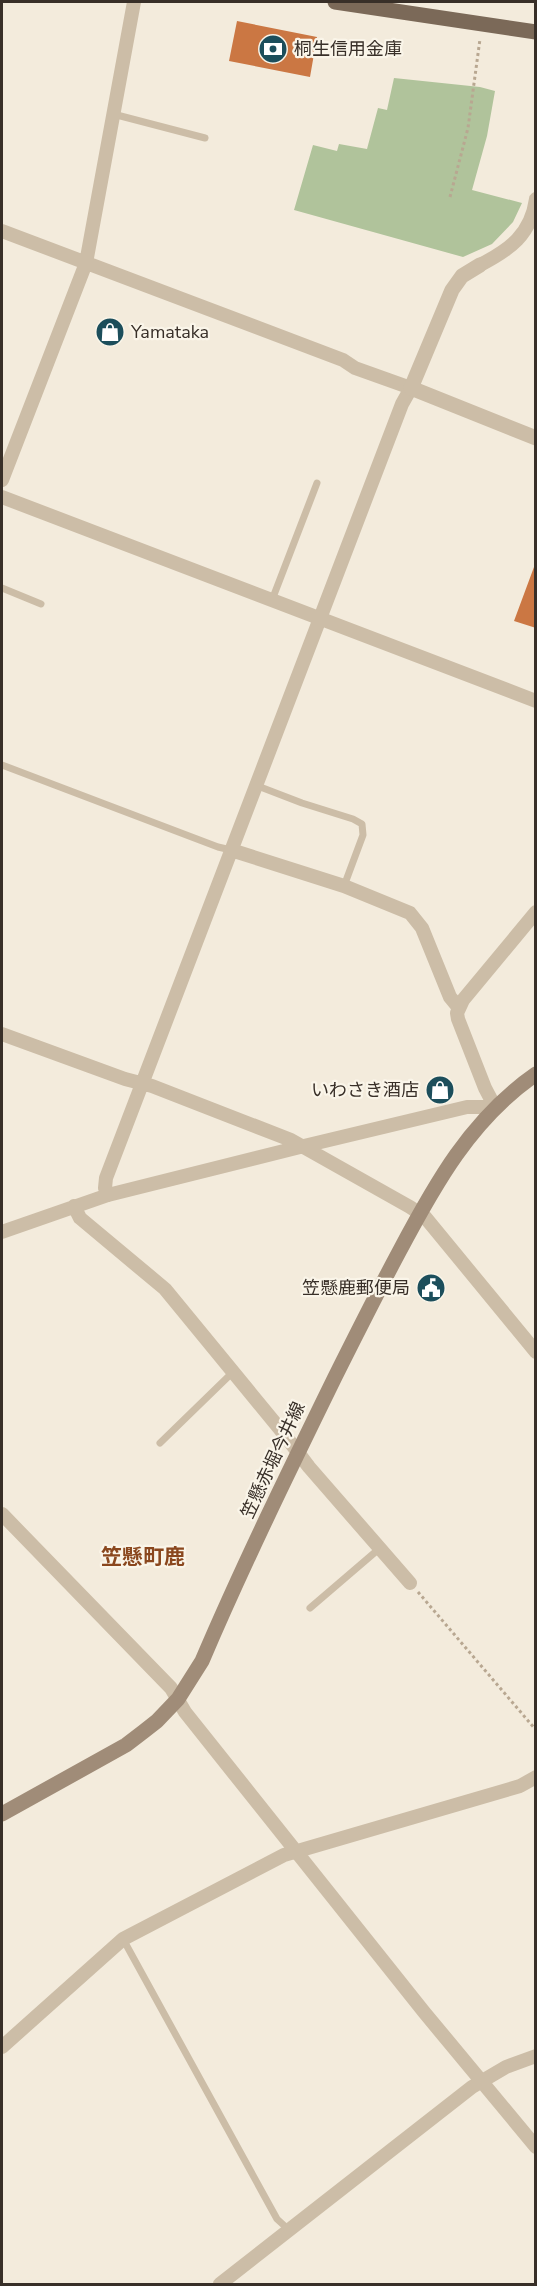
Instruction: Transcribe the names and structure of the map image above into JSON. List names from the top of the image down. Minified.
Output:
{"streets":{"main road":["笠懸赤堀今井線"]},"districts":["笠懸町鹿"],"places":{"bank":["桐生信用金庫"],"shop":["Yamataka","いわさき酒店"],"public building":["笠懸鹿郵便局"]}}
